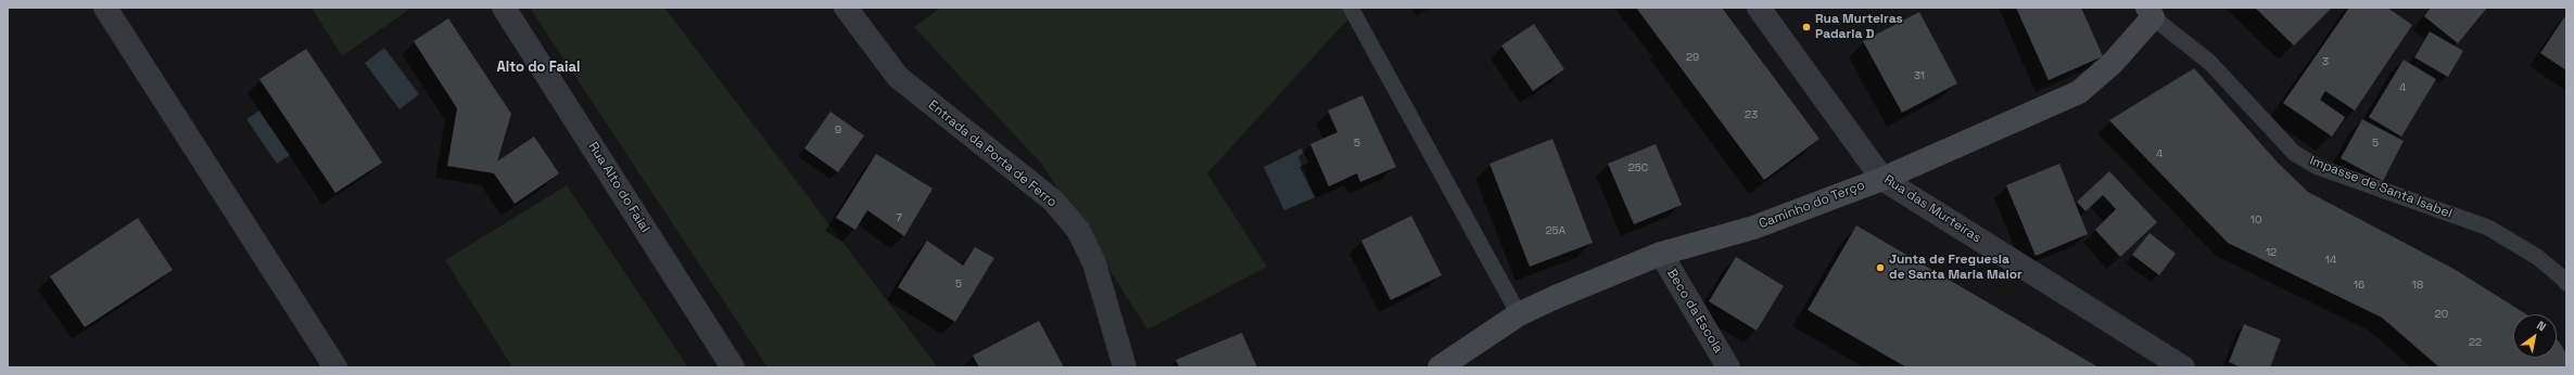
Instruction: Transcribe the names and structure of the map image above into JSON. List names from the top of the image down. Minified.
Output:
{"streets":{"street":["Entrada da Porta de Ferro","Rua Alto do Faial","Caminho do Terço","Rua das Murteiras","Beco da Escola"],"lane":["Impasse de Santa Isabel"]},"crossings":[["Impasse de Santa Isabel","Caminho do Terço"],["Caminho do Terço","Rua das Murteiras"],["Caminho do Terço","Beco da Escola"]],"districts":["Alto do Faial"],"places":["Rua Murteiras Padaria D","Junta de Freguesia de Santa Maria Maior"],"house_numbers":["29","3","31","4","23","9","5","5","4","25C","7","10","25A","12","14","5","16","18","20","22"],"north":"top right"}
